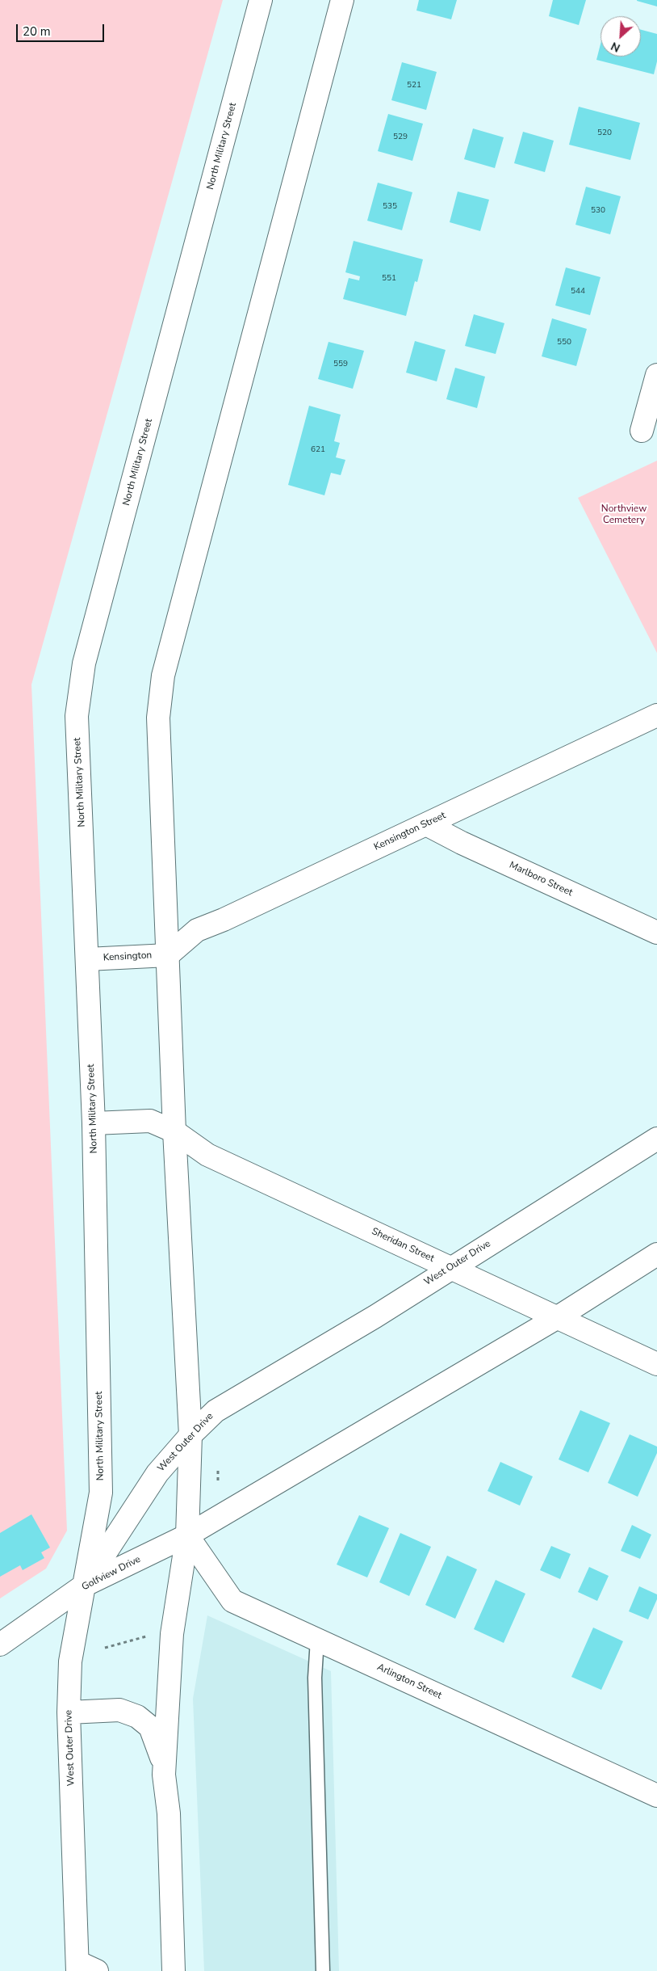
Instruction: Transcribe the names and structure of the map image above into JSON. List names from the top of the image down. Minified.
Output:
{"streets":{"street":["North Military Street","Kensington Street","Marlboro Street","Kensington","Sheridan Street","West Outer Drive","Golfview Drive","Arlington Street"]},"crossings":[["North Military Street","Kensington"],["North Military Street","Sheridan Street"],["North Military Street","West Outer Drive"],["North Military Street","Golfview Drive"],["Kensington Street","Marlboro Street"],["Kensington Street","Kensington"],["Sheridan Street","West Outer Drive"],["West Outer Drive","Golfview Drive"],["Golfview Drive","Arlington Street"]],"parks":["Northview Cemetery"],"house_numbers":["521","520","529","535","530","551","544","550","559","621"],"scale_bar":"20 m","north":"bottom left"}
